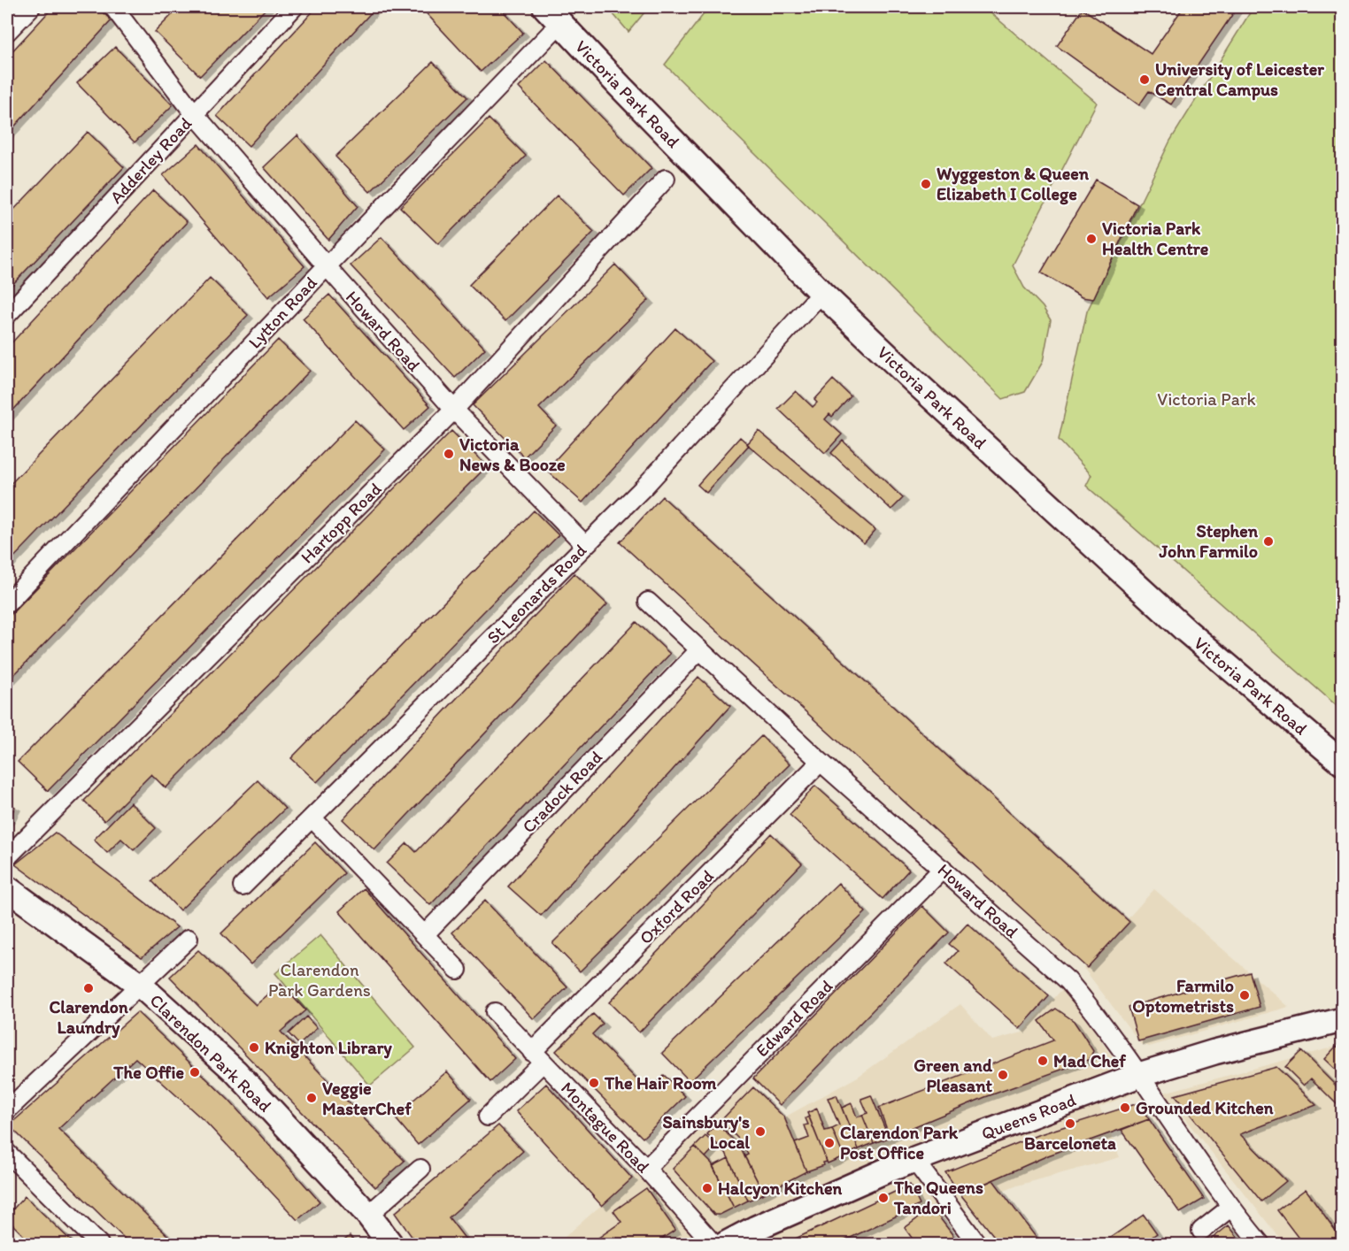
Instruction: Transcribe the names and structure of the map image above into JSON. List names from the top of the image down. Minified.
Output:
{"streets":{"street":["Victoria Park Road","Adderley Road","Lytton Road","Howard Road","Hartopp Road","St Leonards Road","Cradock Road","Oxford Road","Edward Road","Clarendon Park Road","Queens Road","Montague Road"]},"crossings":[["Victoria Park Road","Lytton Road"],["Victoria Park Road","St Leonards Road"],["Adderley Road","Howard Road"],["Lytton Road","Howard Road"],["Howard Road","Hartopp Road"],["Howard Road","St Leonards Road"],["Howard Road","Cradock Road"],["Howard Road","Oxford Road"],["Howard Road","Edward Road"],["Howard Road","Queens Road"],["Oxford Road","Montague Road"],["Edward Road","Montague Road"]],"parks":["Victoria Park","Clarendon Park Gardens"],"places":["University of Leicester Central Campus","Wyggeston & Queen Elizabeth I College","Victoria Park Health Centre","Victoria News & Booze","Stephen John Farmilo","Clarendon Laundry","Farmilo Optometrists","Knighton Library","Mad Chef","The Offie","Green and Pleasant","The Hair Room","Veggie MasterChef","Grounded Kitchen","Barceloneta","Sainsbury's Local","Clarendon Park Post Office","Halcyon Kitchen","The Queens Tandori"]}
